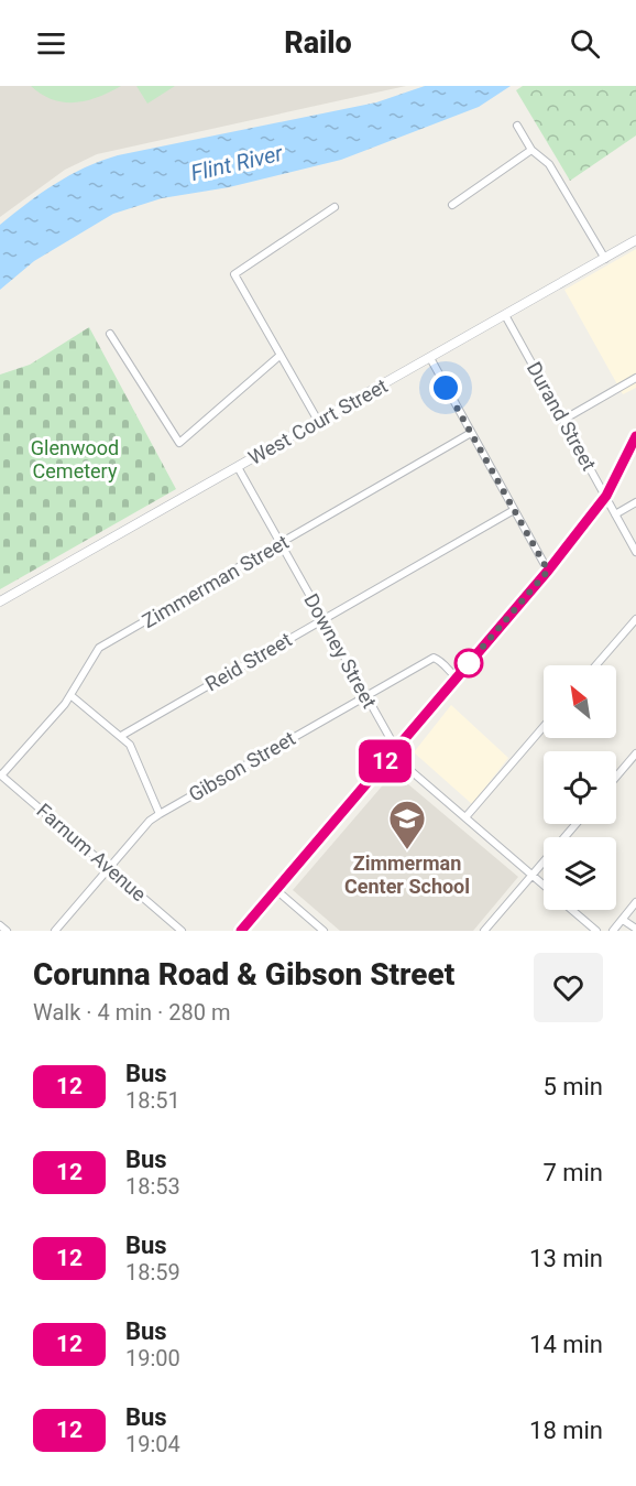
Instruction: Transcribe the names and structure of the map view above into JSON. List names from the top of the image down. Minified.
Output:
{"streets":{"street":["Durand Street","West Court Street","Zimmerman Street","Downey Street","Reid Street","Gibson Street","Farnum Avenue"]},"crossings":[["Durand Street","West Court Street"],["West Court Street","Downey Street"],["Zimmerman Street","Downey Street"],["Zimmerman Street","Farnum Avenue"],["Downey Street","Reid Street"],["Downey Street","Gibson Street"],["Gibson Street","Farnum Avenue"]],"water":["Flint River"],"parks":["Glenwood Cemetery"],"places":{"school or university":["Zimmerman Center School"]},"lines":["bus line 12"],"north":"top left","page":{"header":"Railo","on_map":"12","heading":["Corunna Road & Gibson Street","Walk · 4 min · 280 m"],"list":[{"mark":"12","name":"Bus","note":"18:51","value":"5 min"},{"mark":"12","name":"Bus","note":"18:53","value":"7 min"},{"mark":"12","name":"Bus","note":"18:59","value":"13 min"},{"mark":"12","name":"Bus","note":"19:00","value":"14 min"},{"mark":"12","name":"Bus","note":"19:04","value":"18 min"}]}}
